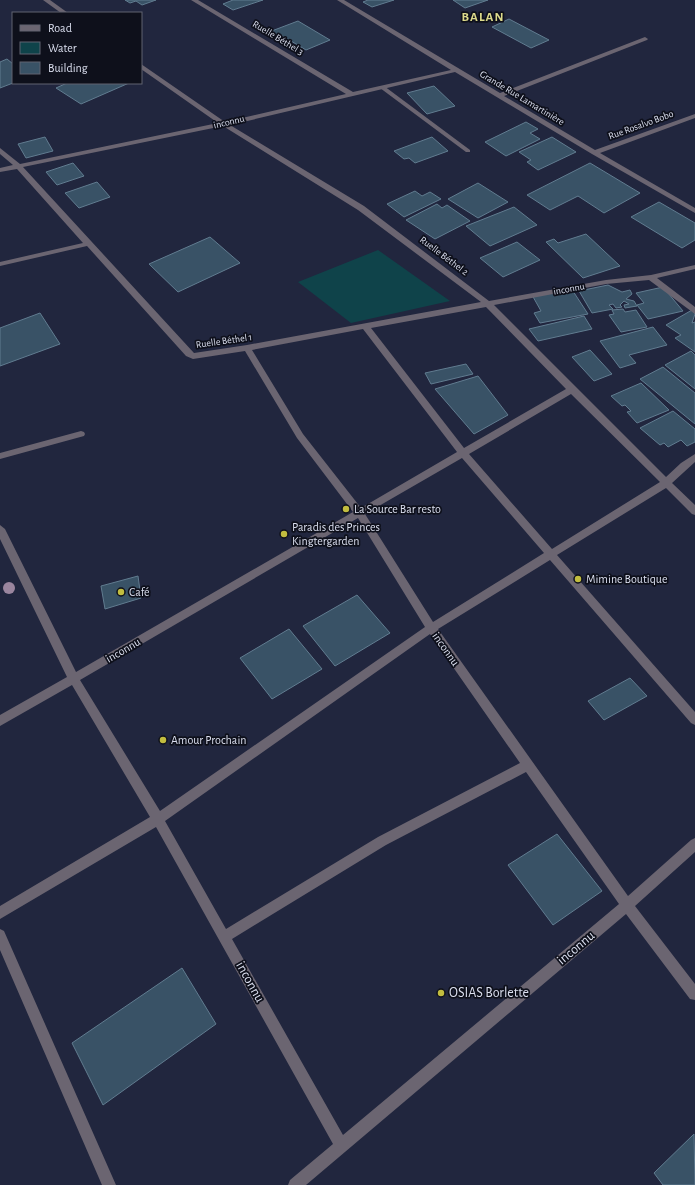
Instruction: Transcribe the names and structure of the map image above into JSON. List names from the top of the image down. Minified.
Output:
{"streets":{"street":["Ruelle Béthel 3","Grande Rue Lamartinière","inconnu","Rue Rosalvo Bobo","Ruelle Béthel 2","Ruelle Béthel 1"]},"crossings":[["Ruelle Béthel 3","inconnu"],["Grande Rue Lamartinière","inconnu"],["Grande Rue Lamartinière","Rue Rosalvo Bobo"],["inconnu","Ruelle Béthel 2"],["inconnu","Ruelle Béthel 1"],["Ruelle Béthel 2","Ruelle Béthel 1"]],"districts":["BALAN"],"places":["La Source Bar resto","Paradis des Princes Kingtergarden","Mimine Boutique","Café","Amour Prochain","OSIAS Borlette"],"legend":["Road","Water","Building"]}
